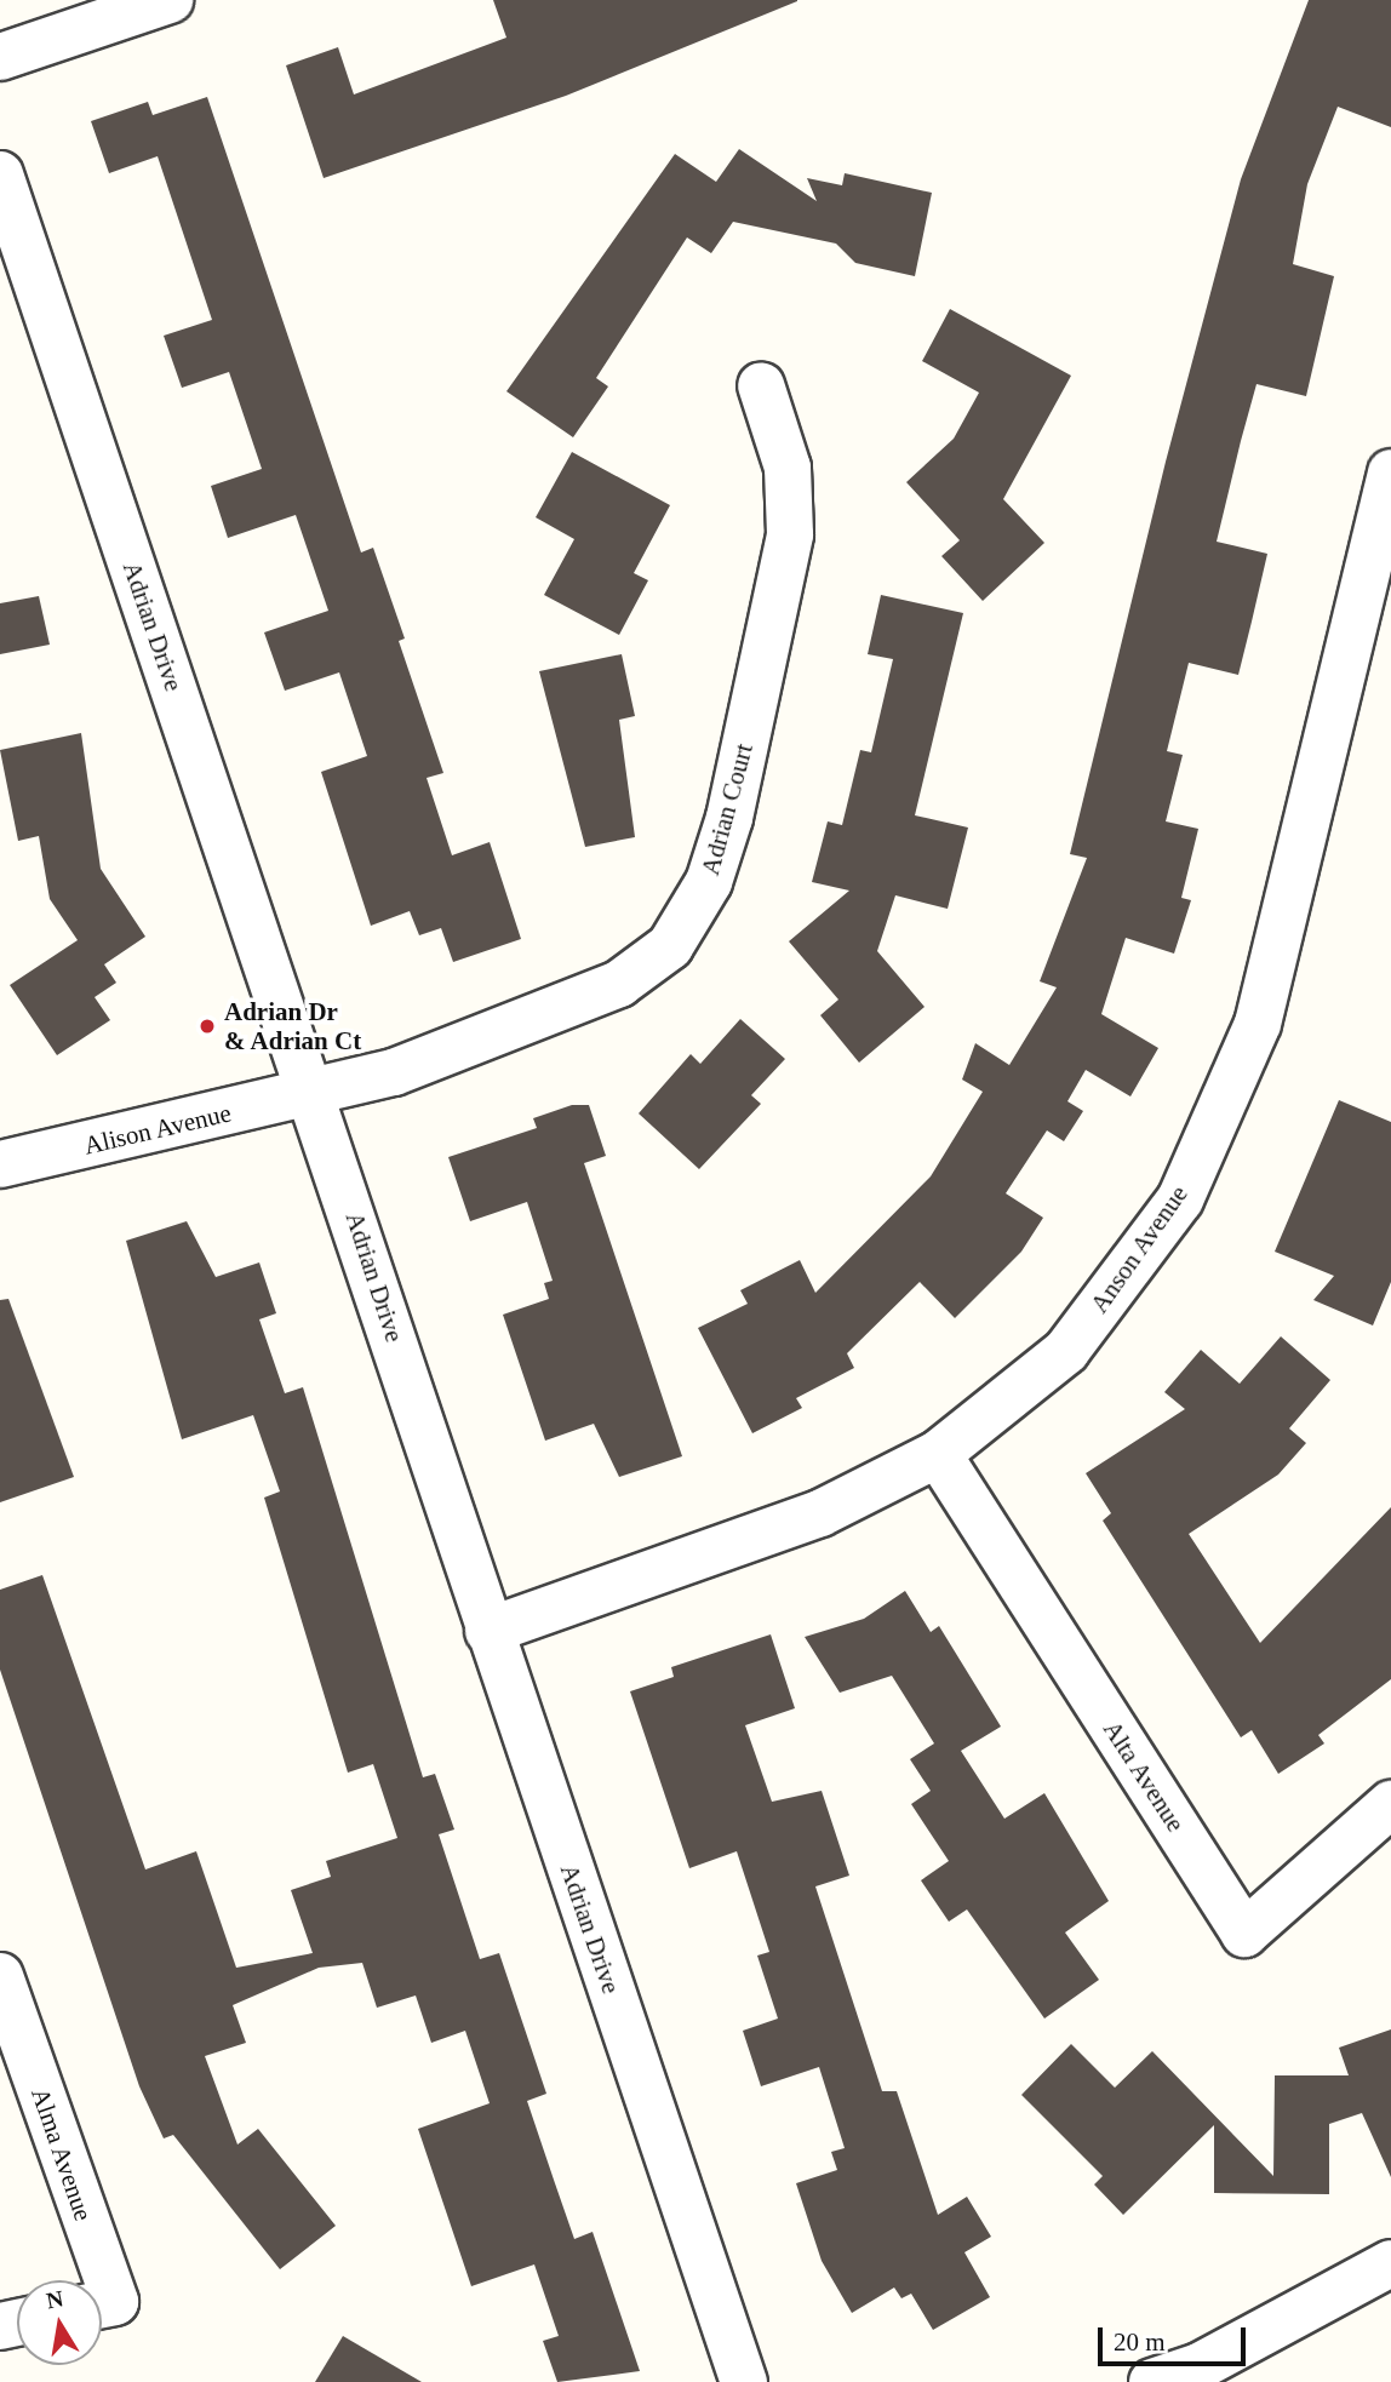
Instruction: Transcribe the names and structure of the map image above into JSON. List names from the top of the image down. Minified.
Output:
{"streets":{"street":["Adrian Drive","Adrian Court","Alison Avenue","Anson Avenue","Alta Avenue","Alma Avenue"]},"crossings":[["Adrian Drive","Adrian Court"],["Adrian Drive","Alison Avenue"],["Adrian Drive","Anson Avenue"],["Adrian Court","Alison Avenue"],["Anson Avenue","Alta Avenue"]],"places":["Adrian Dr & Adrian Ct"],"scale_bar":"20 m","north":"top"}
